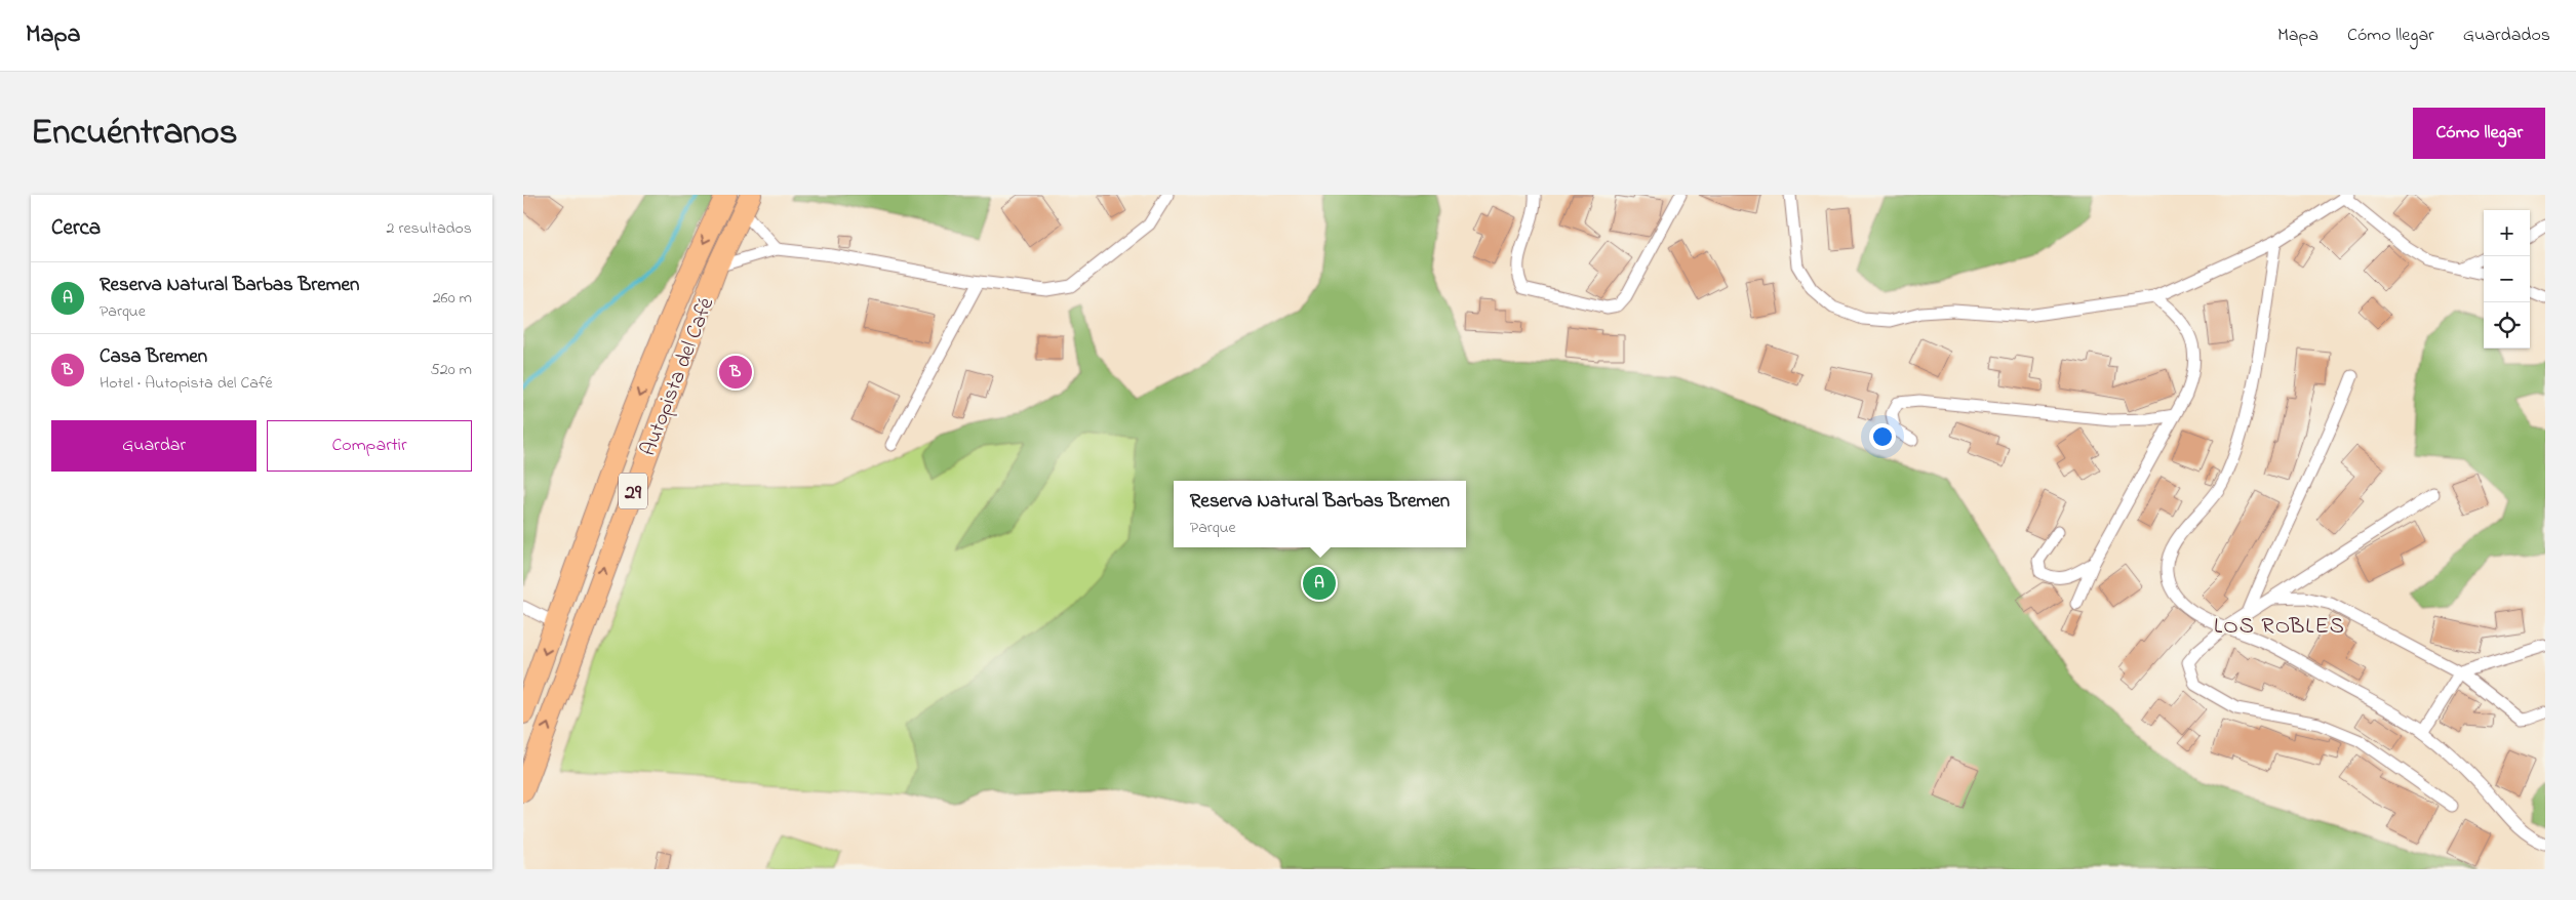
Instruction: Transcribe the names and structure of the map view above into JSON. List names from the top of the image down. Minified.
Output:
{"streets":{"highway":["Autopista del Café","29"]},"districts":["LOS ROBLES"],"page":{"header":"Mapa","nav":["Mapa","Cómo llegar","Guardados"],"title":"Encuéntranos","buttons":["Cómo llegar",["Guardar","Compartir"]],"heading":["Cerca","2 resultados"],"map_buttons":["+","−"],"list":[{"mark":"A","name":"Reserva Natural Barbas Bremen","note":"Parque","value":"260 m"},{"mark":"B","name":"Casa Bremen","note":"Hotel · Autopista del Café","value":"520 m"}],"pins":["B","A"],"popup":["Reserva Natural Barbas Bremen","Parque"]}}
